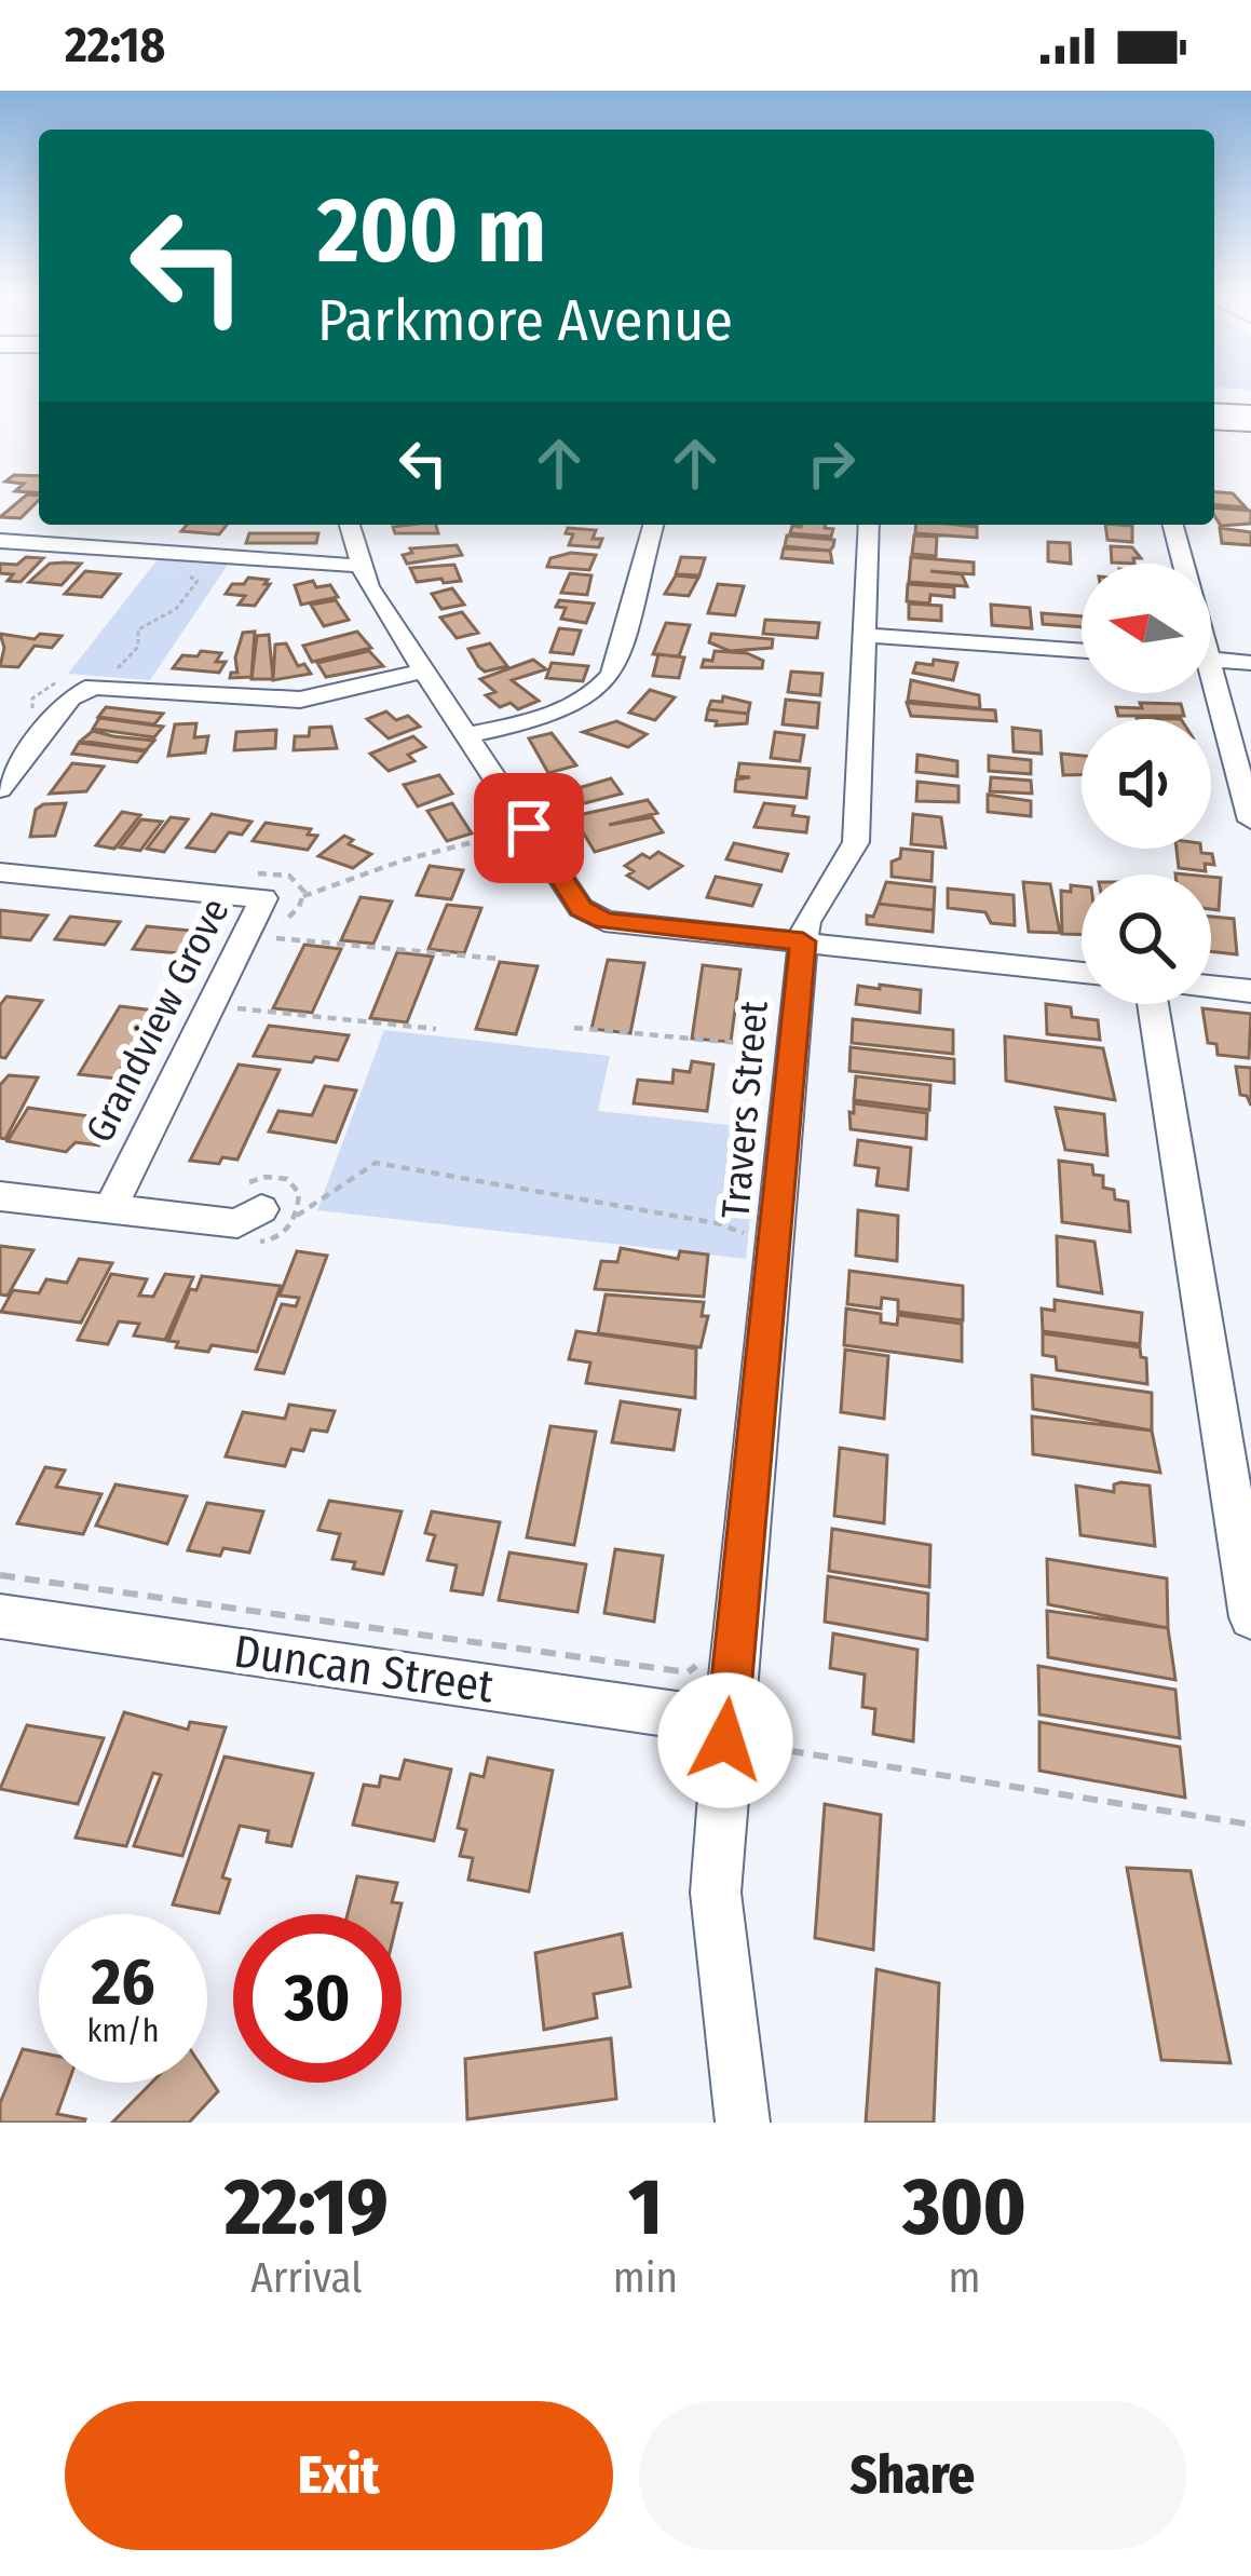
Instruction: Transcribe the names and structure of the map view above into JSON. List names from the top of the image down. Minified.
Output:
{"streets":{"street":["Grandview Grove","Travers Street","Duncan Street"]},"crossings":[["Travers Street","Duncan Street"]],"north":"left","page":{"status":"22:18","turn":["200 m","Parkmore Avenue"],"speed":"26 km/h","limit":"30","eta":["22:19","Arrival","1","min","300","m"],"buttons":["Exit","Share"]}}
